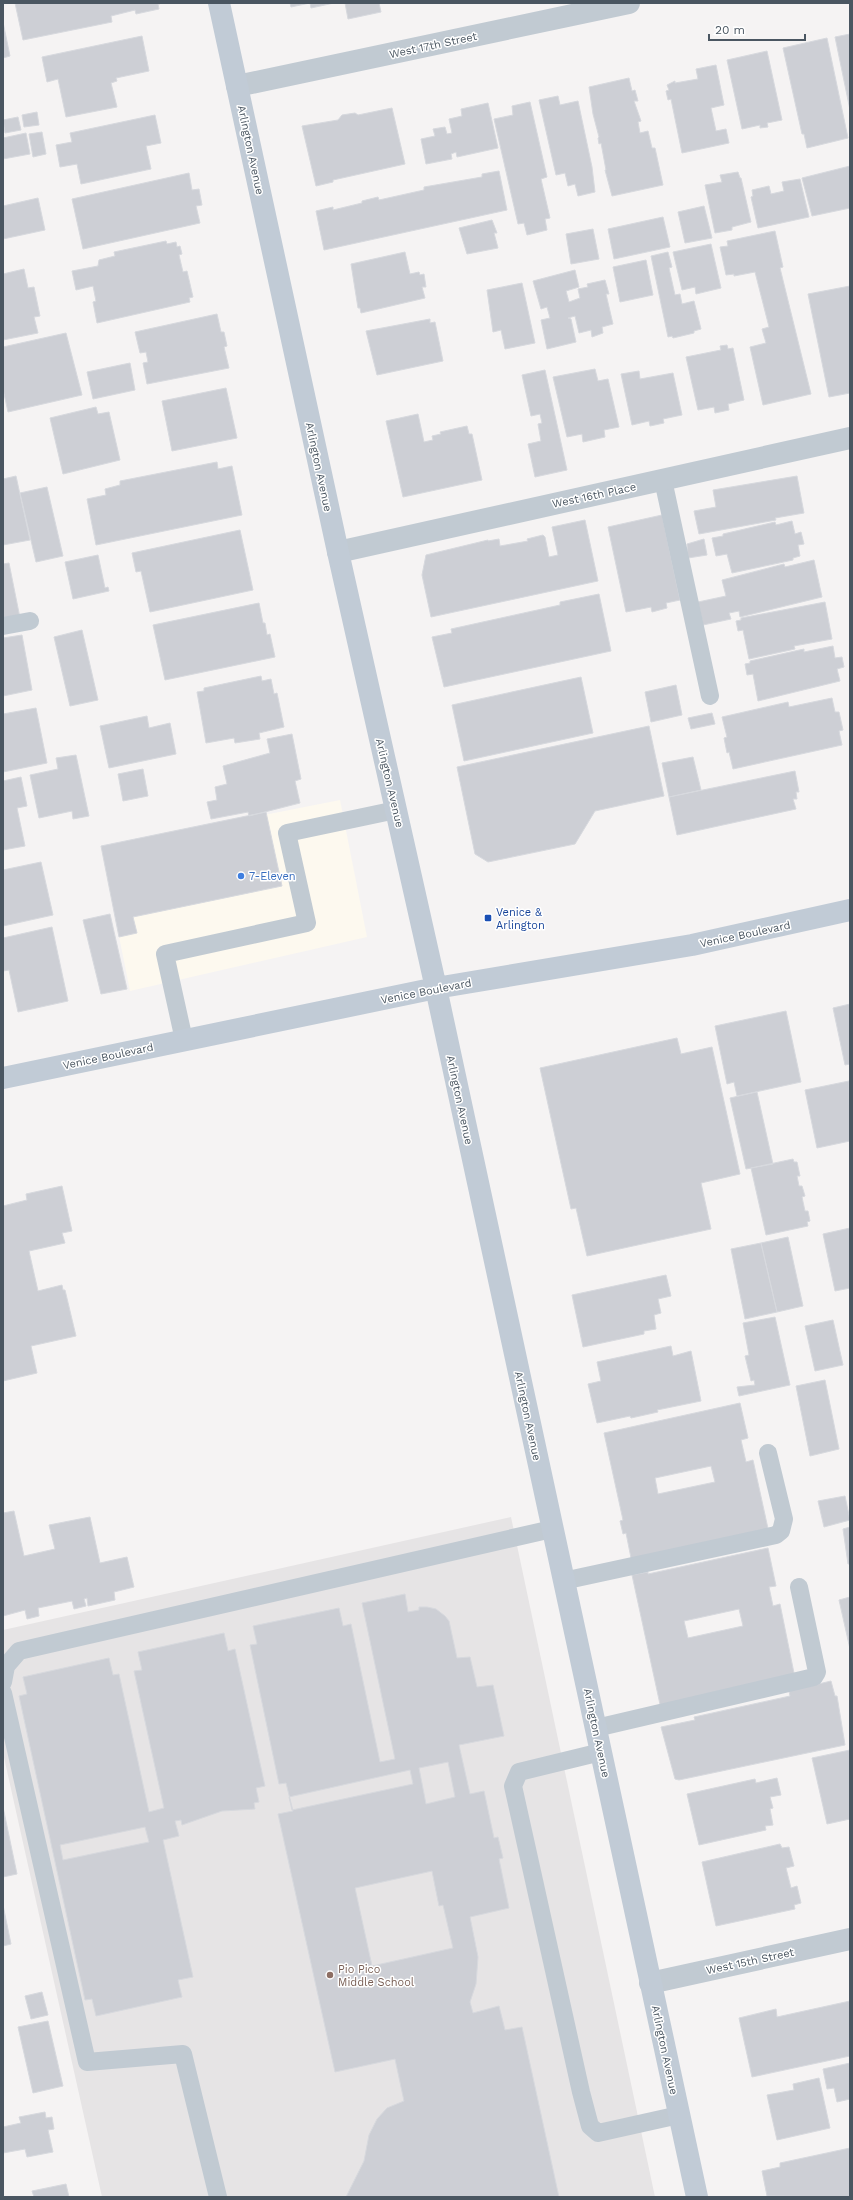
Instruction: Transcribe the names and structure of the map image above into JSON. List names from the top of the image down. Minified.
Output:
{"streets":{"main road":["Arlington Avenue","Venice Boulevard"],"street":["West 17th Street","West 16th Place","West 15th Street"]},"crossings":[["West 17th Street","Arlington Avenue"],["Arlington Avenue","West 16th Place"],["Arlington Avenue","Venice Boulevard"],["Arlington Avenue","West 15th Street"]],"places":{"other":["7-Eleven","Pio Pico Middle School"],"transit":["Venice & Arlington"]},"scale_bar":"20 m"}
